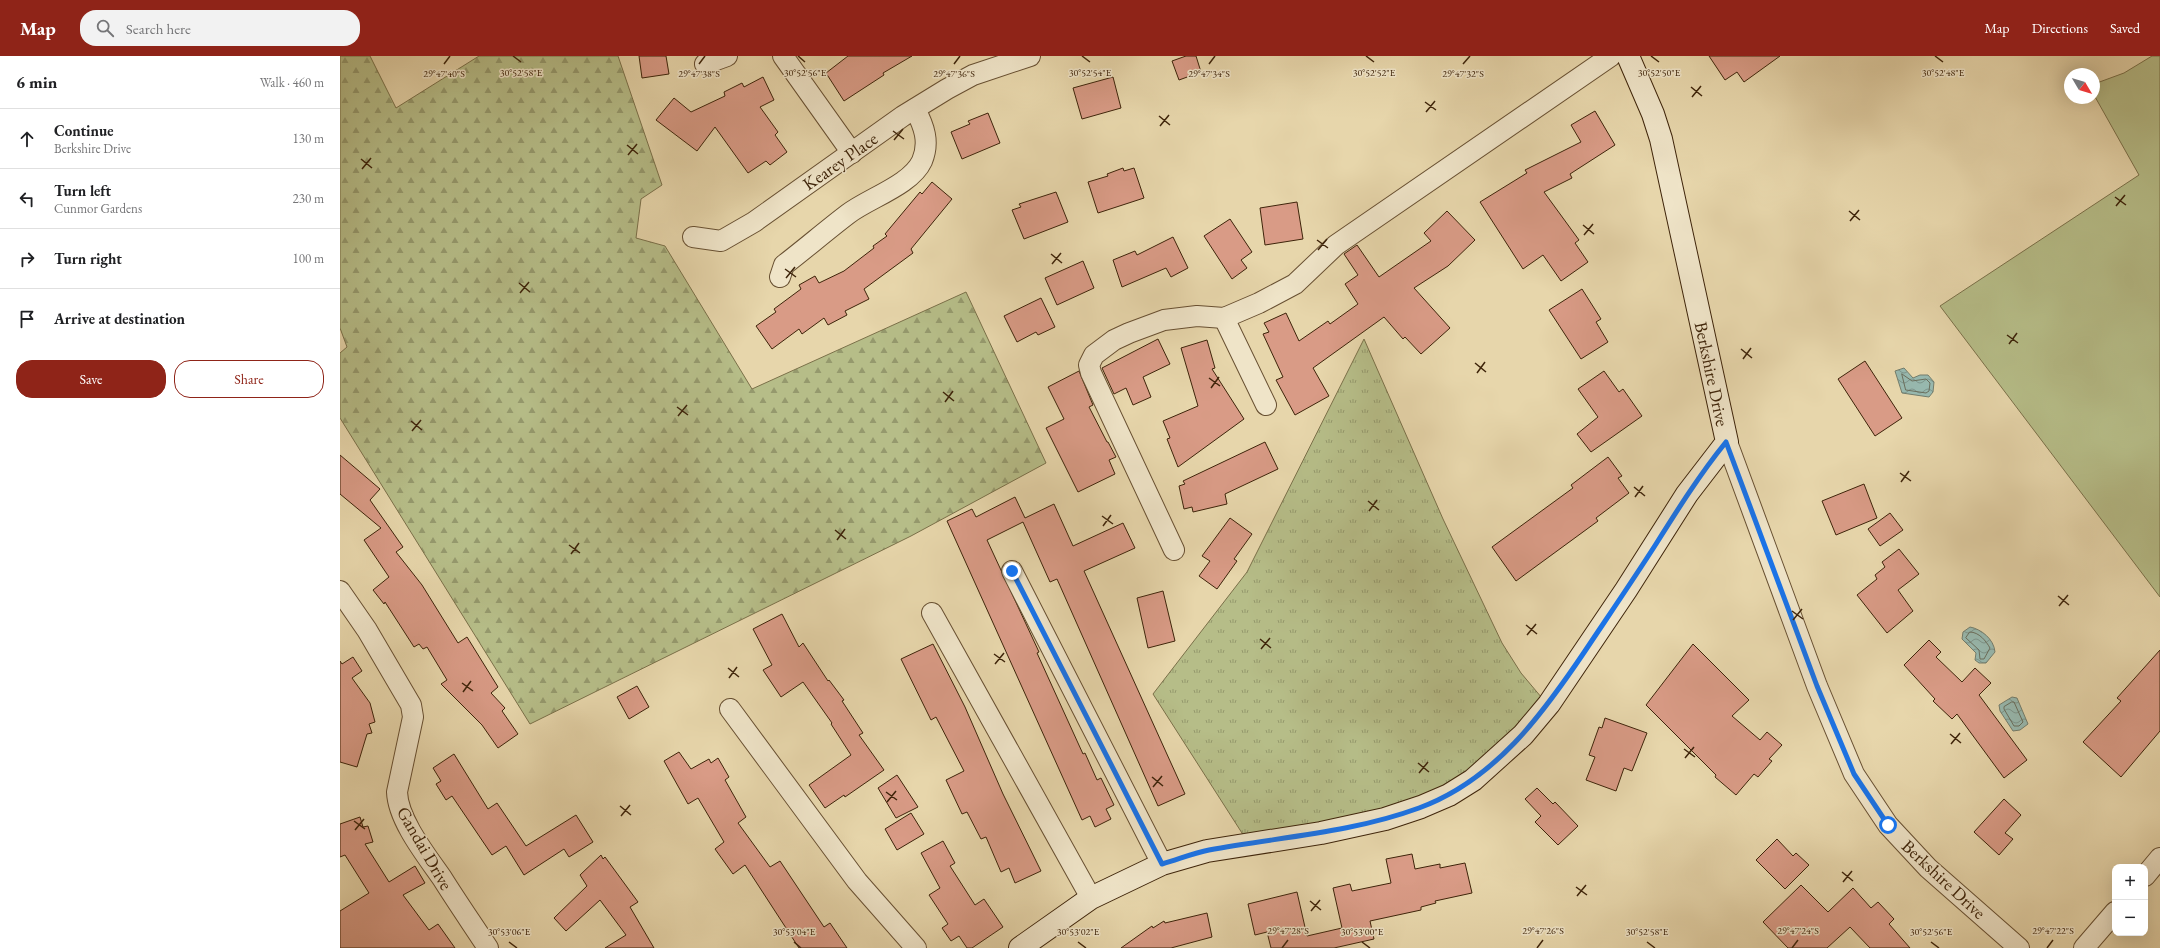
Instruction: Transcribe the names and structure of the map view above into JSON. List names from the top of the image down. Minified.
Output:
{"streets":{"street":["Kearey Place","Berkshire Drive","Gandai Drive"]},"north":"bottom right","page":{"header":"Map","search":"Search here","nav":["Map","Directions","Saved"],"heading":["6 min","Walk · 460 m"],"list":[["Continue","Berkshire Drive","130 m"],["Turn left","Cunmor Gardens","230 m"],["Turn right","100 m"],"Arrive at destination"],"buttons":["Save","Share"],"map_buttons":["+","−"]},"coordinates":["30°52'54\"E","30°52'58\"E","30°52'56\"E","30°52'52\"E","30°52'50\"E","30°52'48\"E","29°47'40\"S","29°47'38\"S","29°47'34\"S","29°47'32\"S","29°47'36\"S","29°47'28\"S","29°47'26\"S","29°47'24\"S","29°47'22\"S","30°53'06\"E","30°53'04\"E","30°53'02\"E","30°53'00\"E"]}
